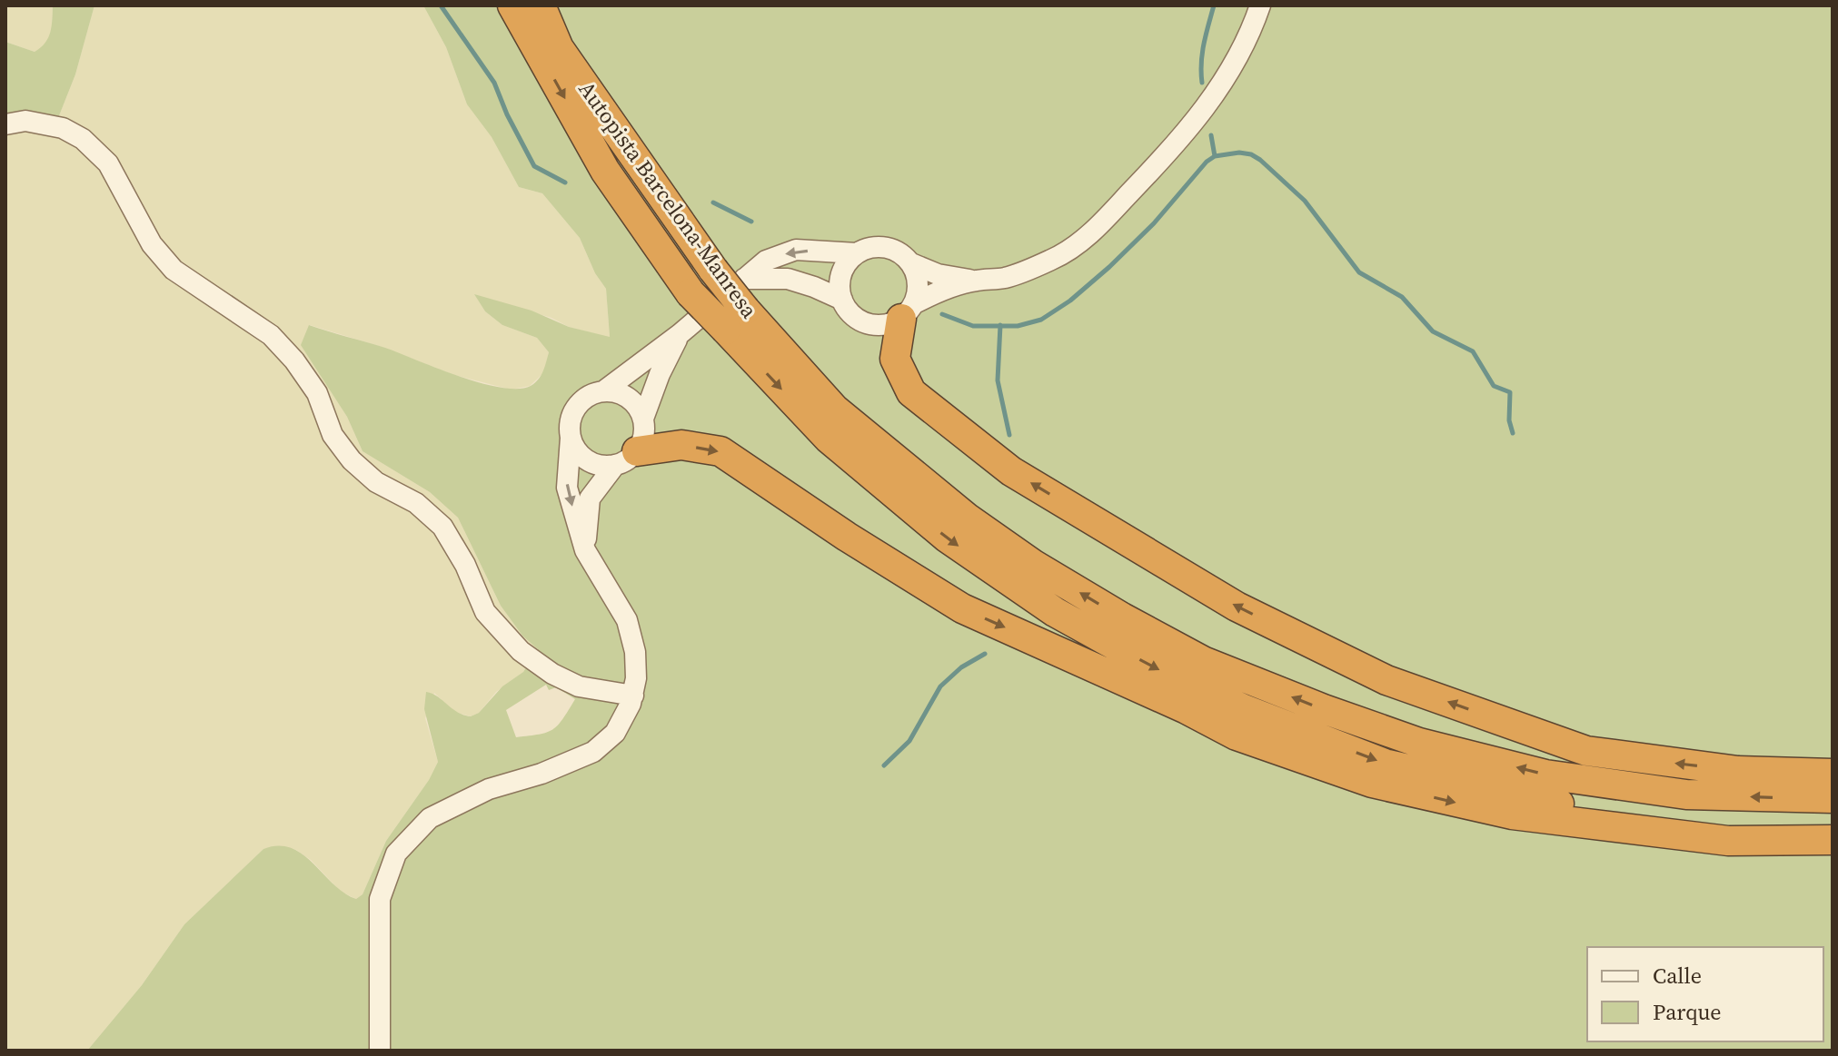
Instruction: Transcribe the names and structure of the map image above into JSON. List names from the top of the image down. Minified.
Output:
{"streets":{"highway":["Autopista Barcelona-Manresa"]},"legend":["Calle","Parque"]}
